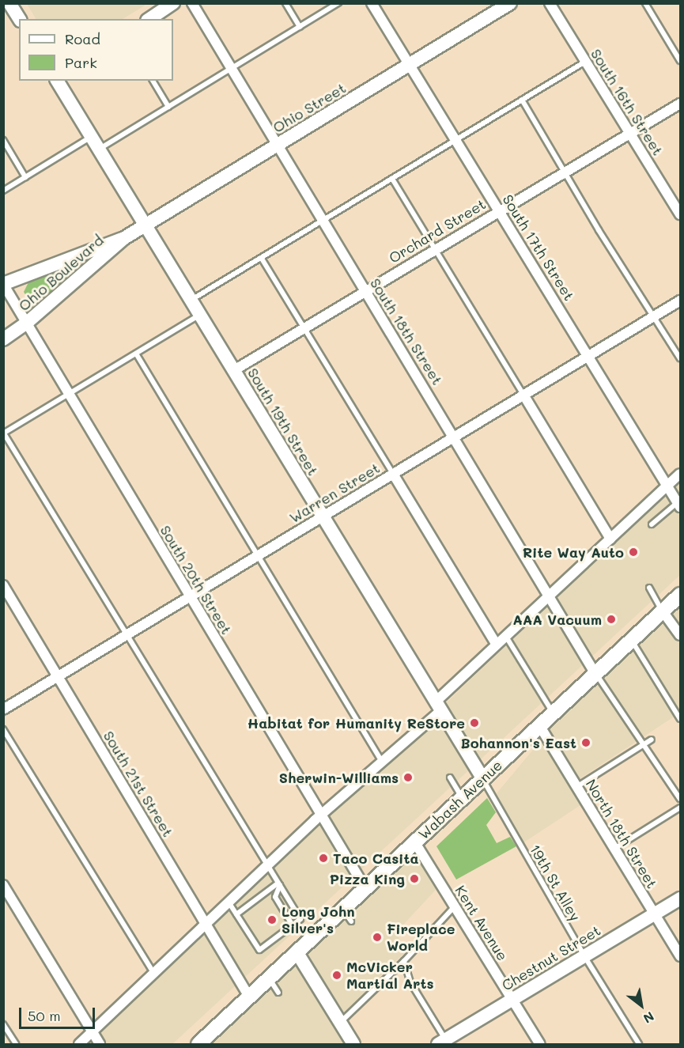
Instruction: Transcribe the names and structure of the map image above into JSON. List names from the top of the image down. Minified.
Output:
{"streets":{"main road":["Wabash Avenue"],"street":["South 16th Street","Ohio Street","Orchard Street","South 17th Street","Ohio Boulevard","South 18th Street","South 19th Street","Warren Street","South 20th Street","South 21st Street","North 18th Street","Kent Avenue","Chestnut Street"],"lane":["19th St Alley"]},"crossings":[["South 16th Street","Orchard Street"],["Ohio Street","South 17th Street"],["Ohio Street","Ohio Boulevard"],["Ohio Street","South 18th Street"],["Ohio Street","South 19th Street"],["Orchard Street","South 17th Street"],["Orchard Street","South 18th Street"],["Orchard Street","South 19th Street"],["South 17th Street","Warren Street"],["Ohio Boulevard","South 20th Street"],["South 18th Street","Warren Street"],["South 18th Street","Wabash Avenue"],["South 19th Street","Warren Street"],["South 19th Street","Wabash Avenue"],["South 19th Street","19th St Alley"],["Warren Street","South 20th Street"],["Warren Street","South 21st Street"],["South 20th Street","Wabash Avenue"],["South 21st Street","Wabash Avenue"],["Wabash Avenue","North 18th Street"],["Wabash Avenue","19th St Alley"],["Wabash Avenue","Kent Avenue"],["North 18th Street","Chestnut Street"],["19th St Alley","Chestnut Street"],["Kent Avenue","Chestnut Street"]],"places":["Rite Way Auto","AAA Vacuum","Habitat for Humanity ReStore","Bohannon's East","Sherwin-Williams","Taco Casita","Pizza King","Long John Silver's","Fireplace World","McVicker Martial Arts"],"legend":["Road","Park"],"scale_bar":"50 m","north":"bottom right"}
